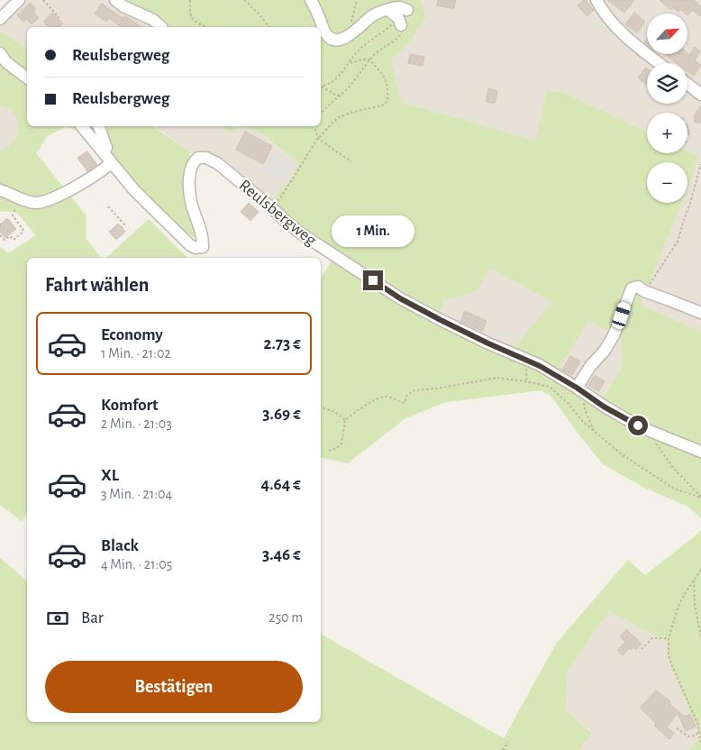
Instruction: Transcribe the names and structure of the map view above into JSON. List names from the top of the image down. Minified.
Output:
{"streets":{"street":["Reulsbergweg"]},"north":"top right","page":{"map_buttons":["+","−"],"banner":["Reulsbergweg","Reulsbergweg"],"bubble":"1 Min.","heading":"Fahrt wählen","list":[{"name":"Economy","note":"1 Min. · 21:02","value":"2.73 €"},{"name":"Komfort","note":"2 Min. · 21:03","value":"3.69 €"},{"name":"XL","note":"3 Min. · 21:04","value":"4.64 €"},{"name":"Black","note":"4 Min. · 21:05","value":"3.46 €"}],"pay":["Bar","250 m"],"buttons":"Bestätigen"}}
